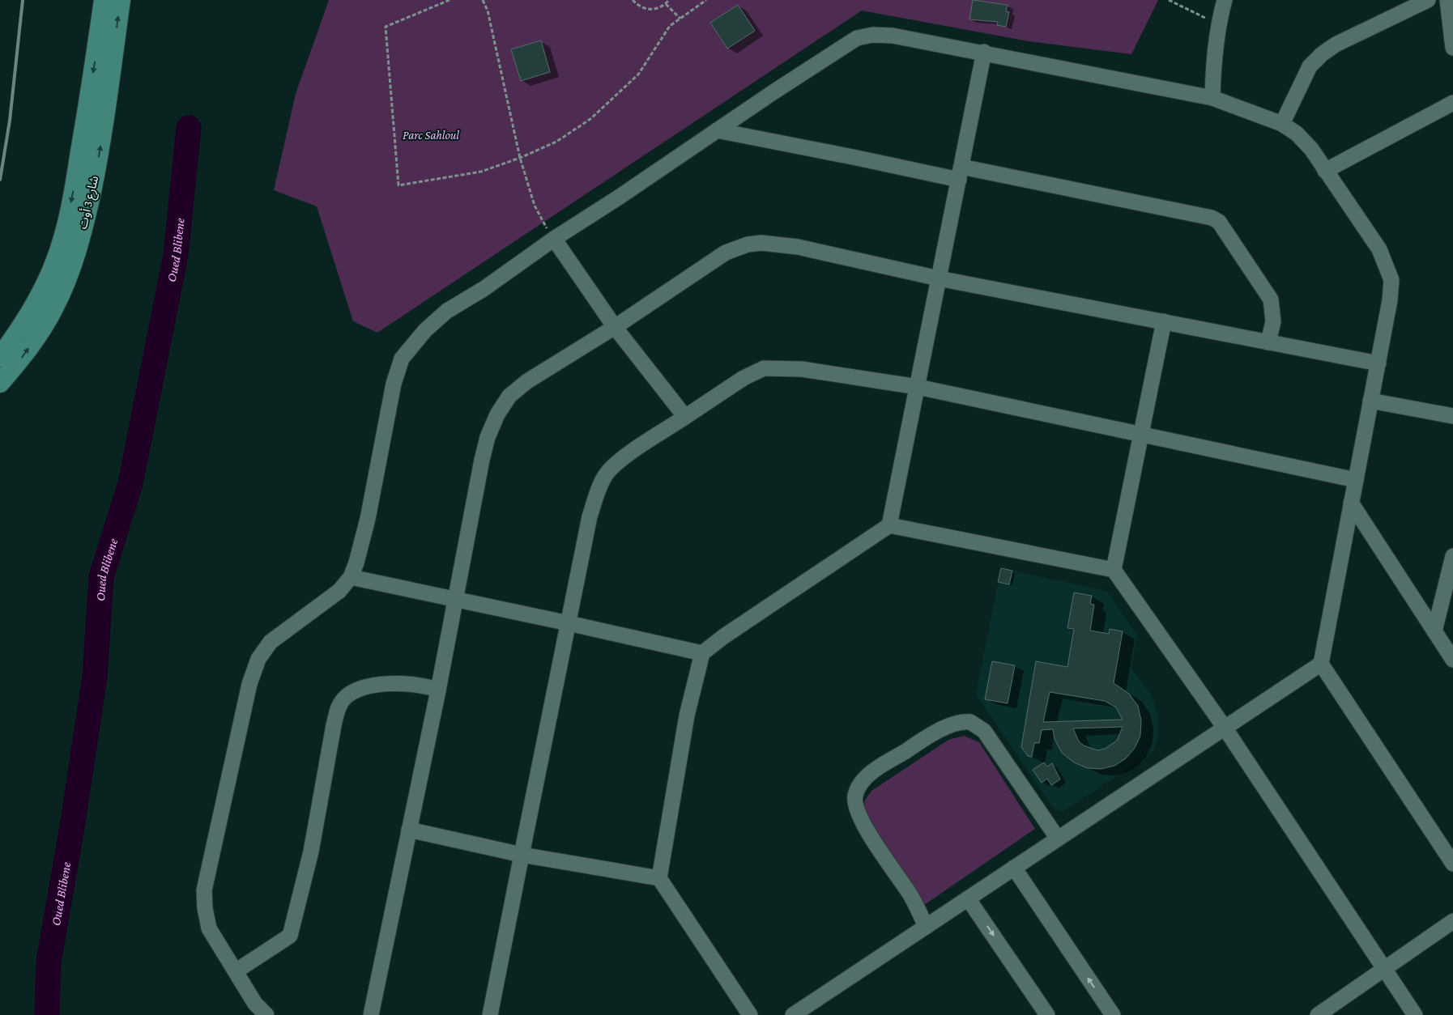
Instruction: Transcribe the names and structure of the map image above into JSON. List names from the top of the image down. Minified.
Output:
{"streets":{"main road":["شارع 3 أوت"]},"water":["Oued Blibene"],"parks":["Parc Sahloul"]}
